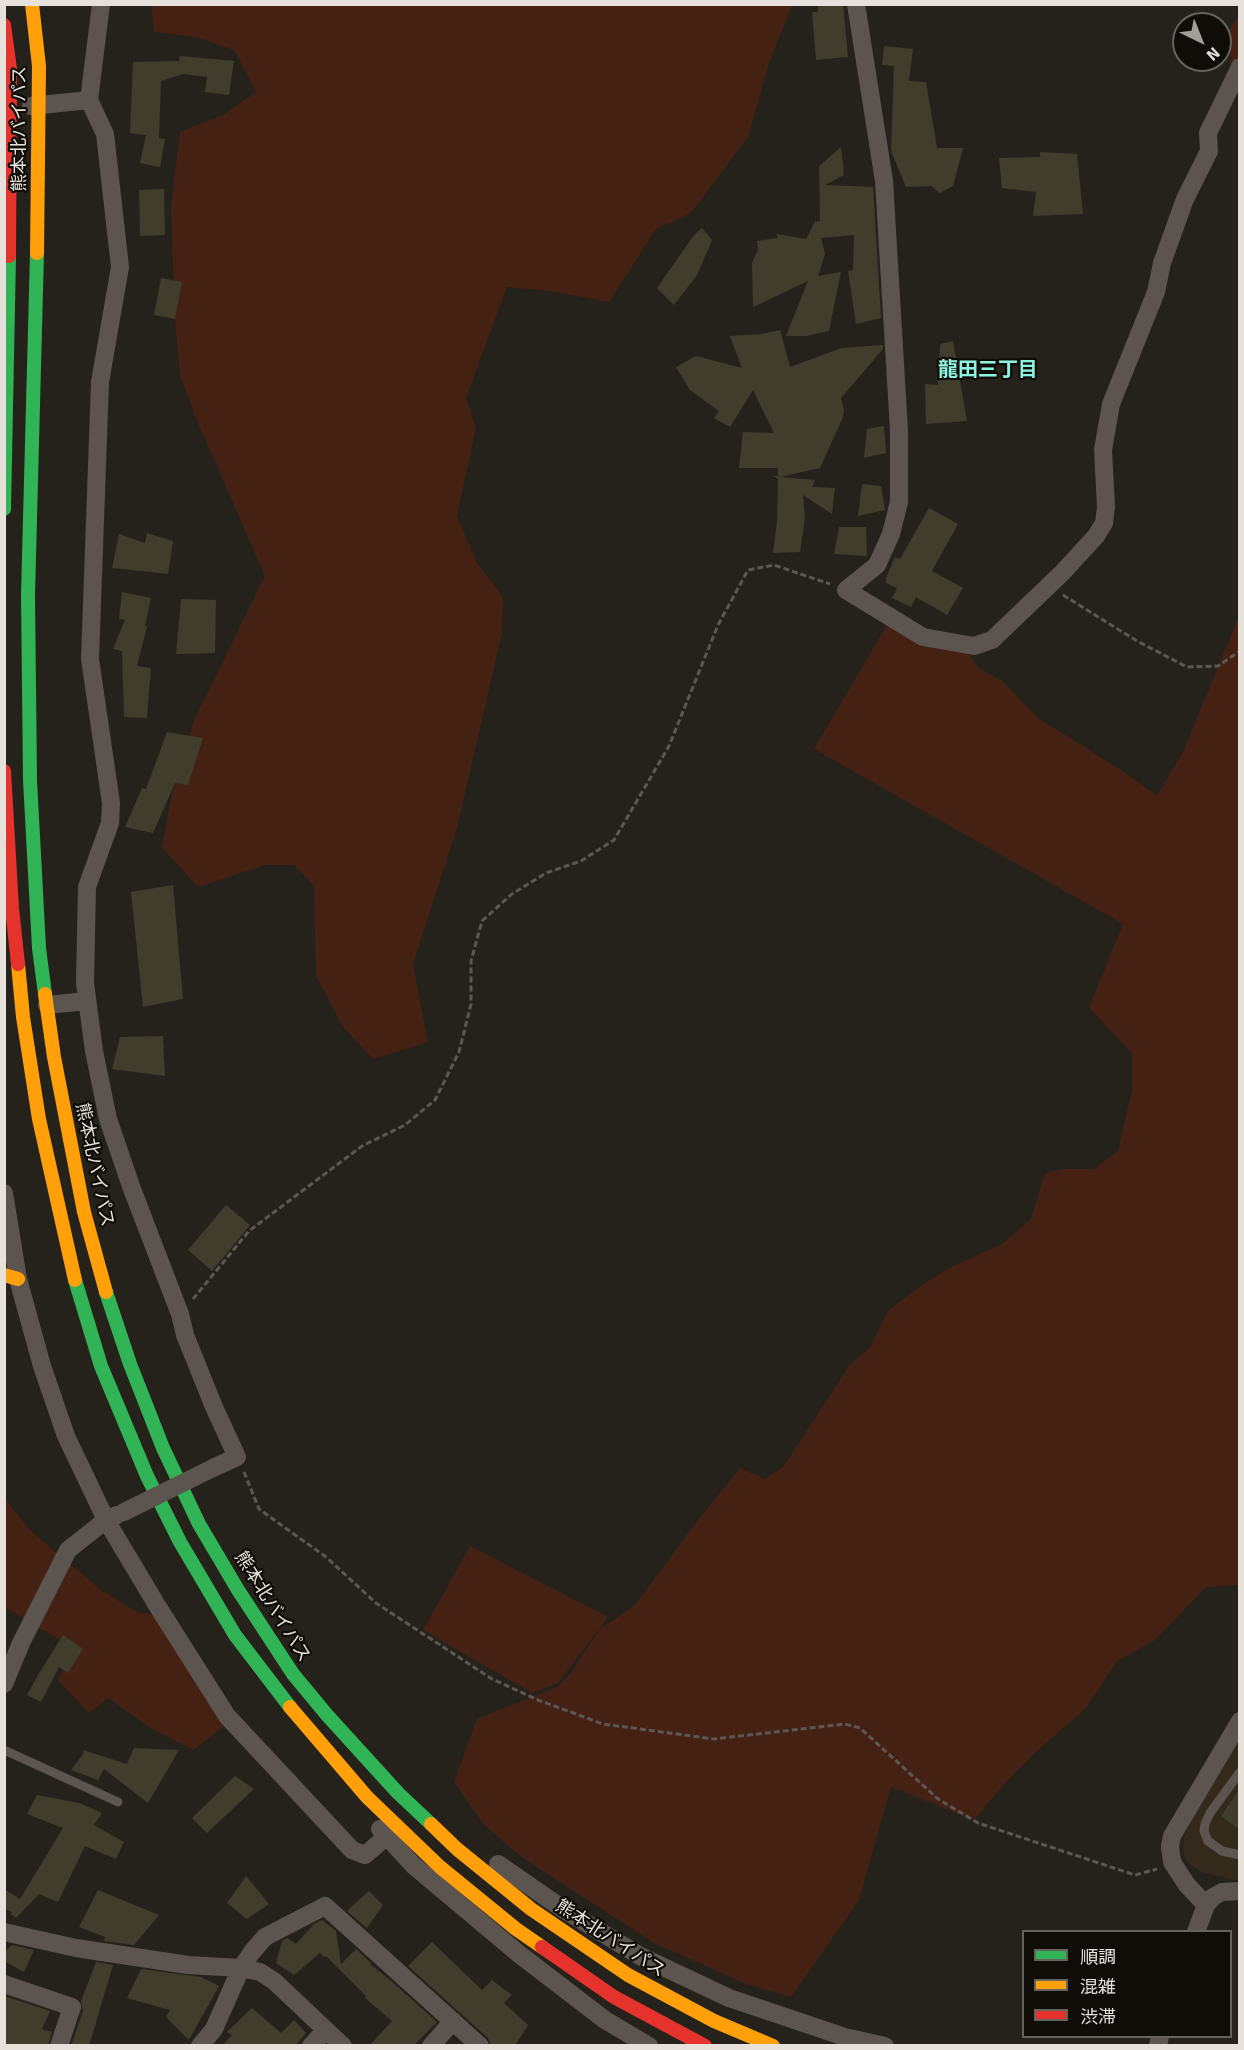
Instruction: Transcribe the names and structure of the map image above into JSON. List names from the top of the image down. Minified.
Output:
{"streets":{"highway":["熊本北バイパス"]},"districts":["龍田三丁目"],"legend":["順調","混雑","渋滞"],"north":"bottom right"}
